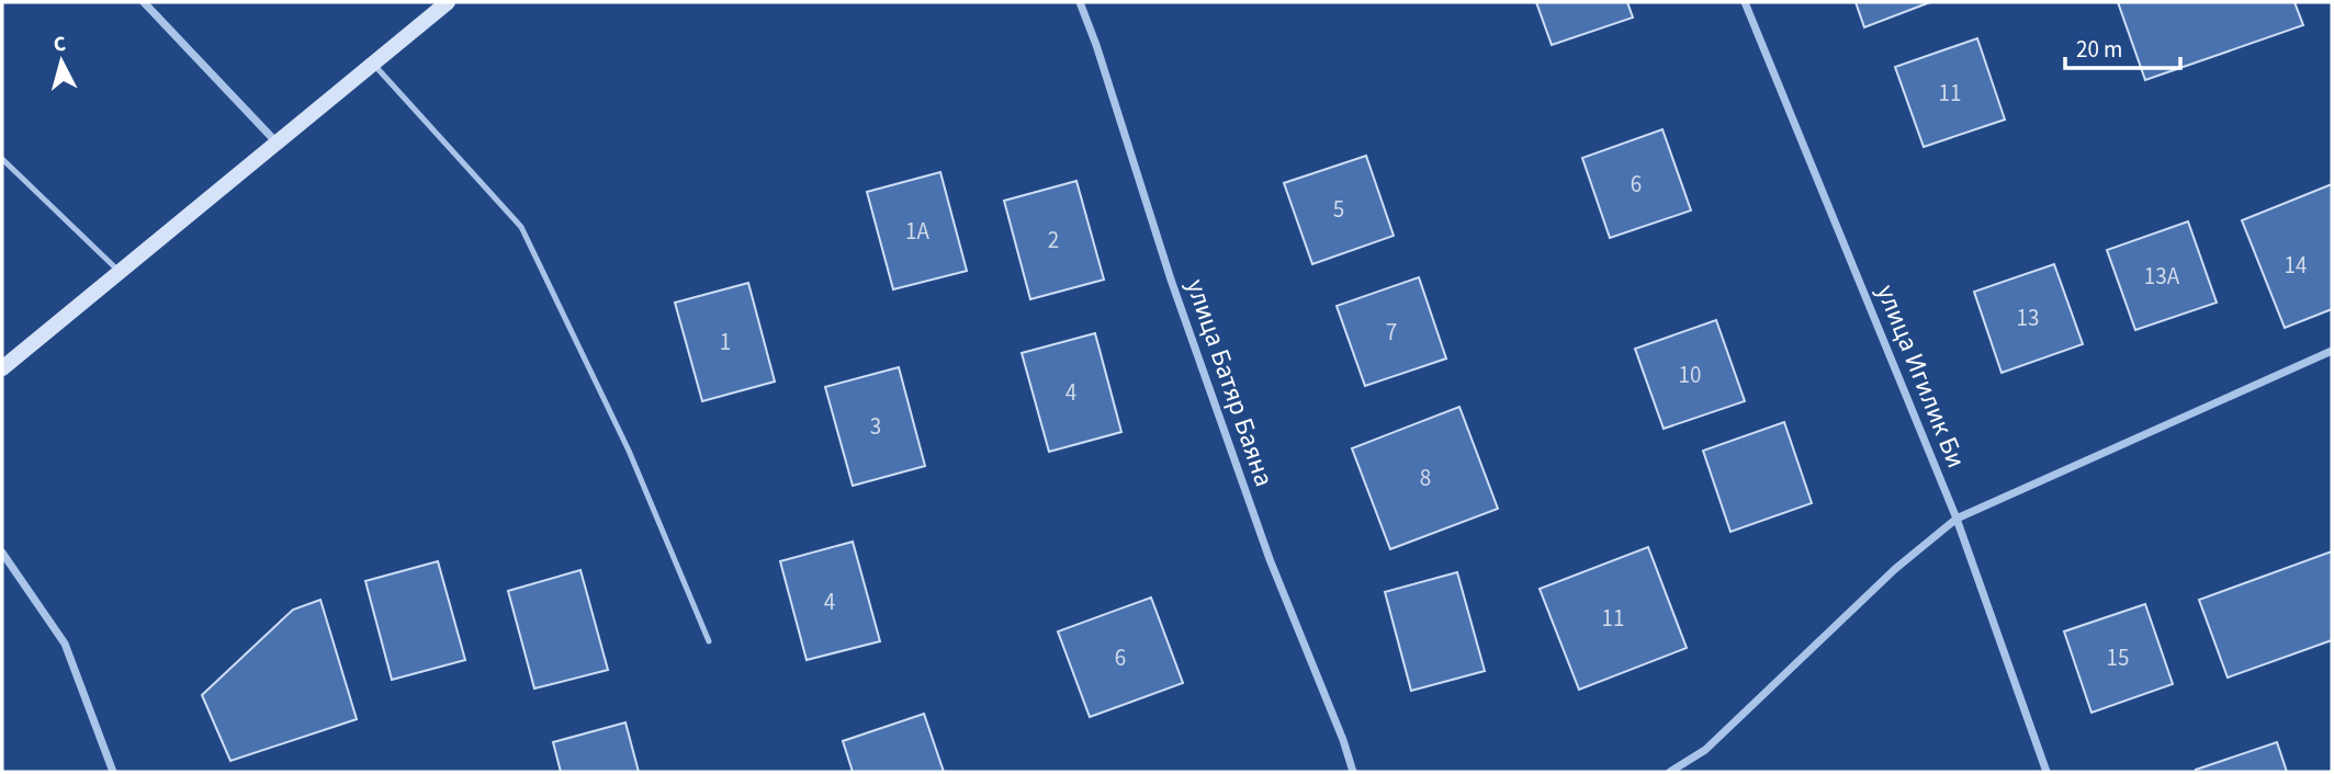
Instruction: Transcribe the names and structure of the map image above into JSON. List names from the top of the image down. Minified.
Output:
{"streets":{"street":["улица Игилик Би","улица Батяр Баяна"]},"house_numbers":["11","6","5","1А","2","14","13А","13","7","1","10","4","3","8","4","11","6","15"],"scale_bar":"20 m","north":"top"}
